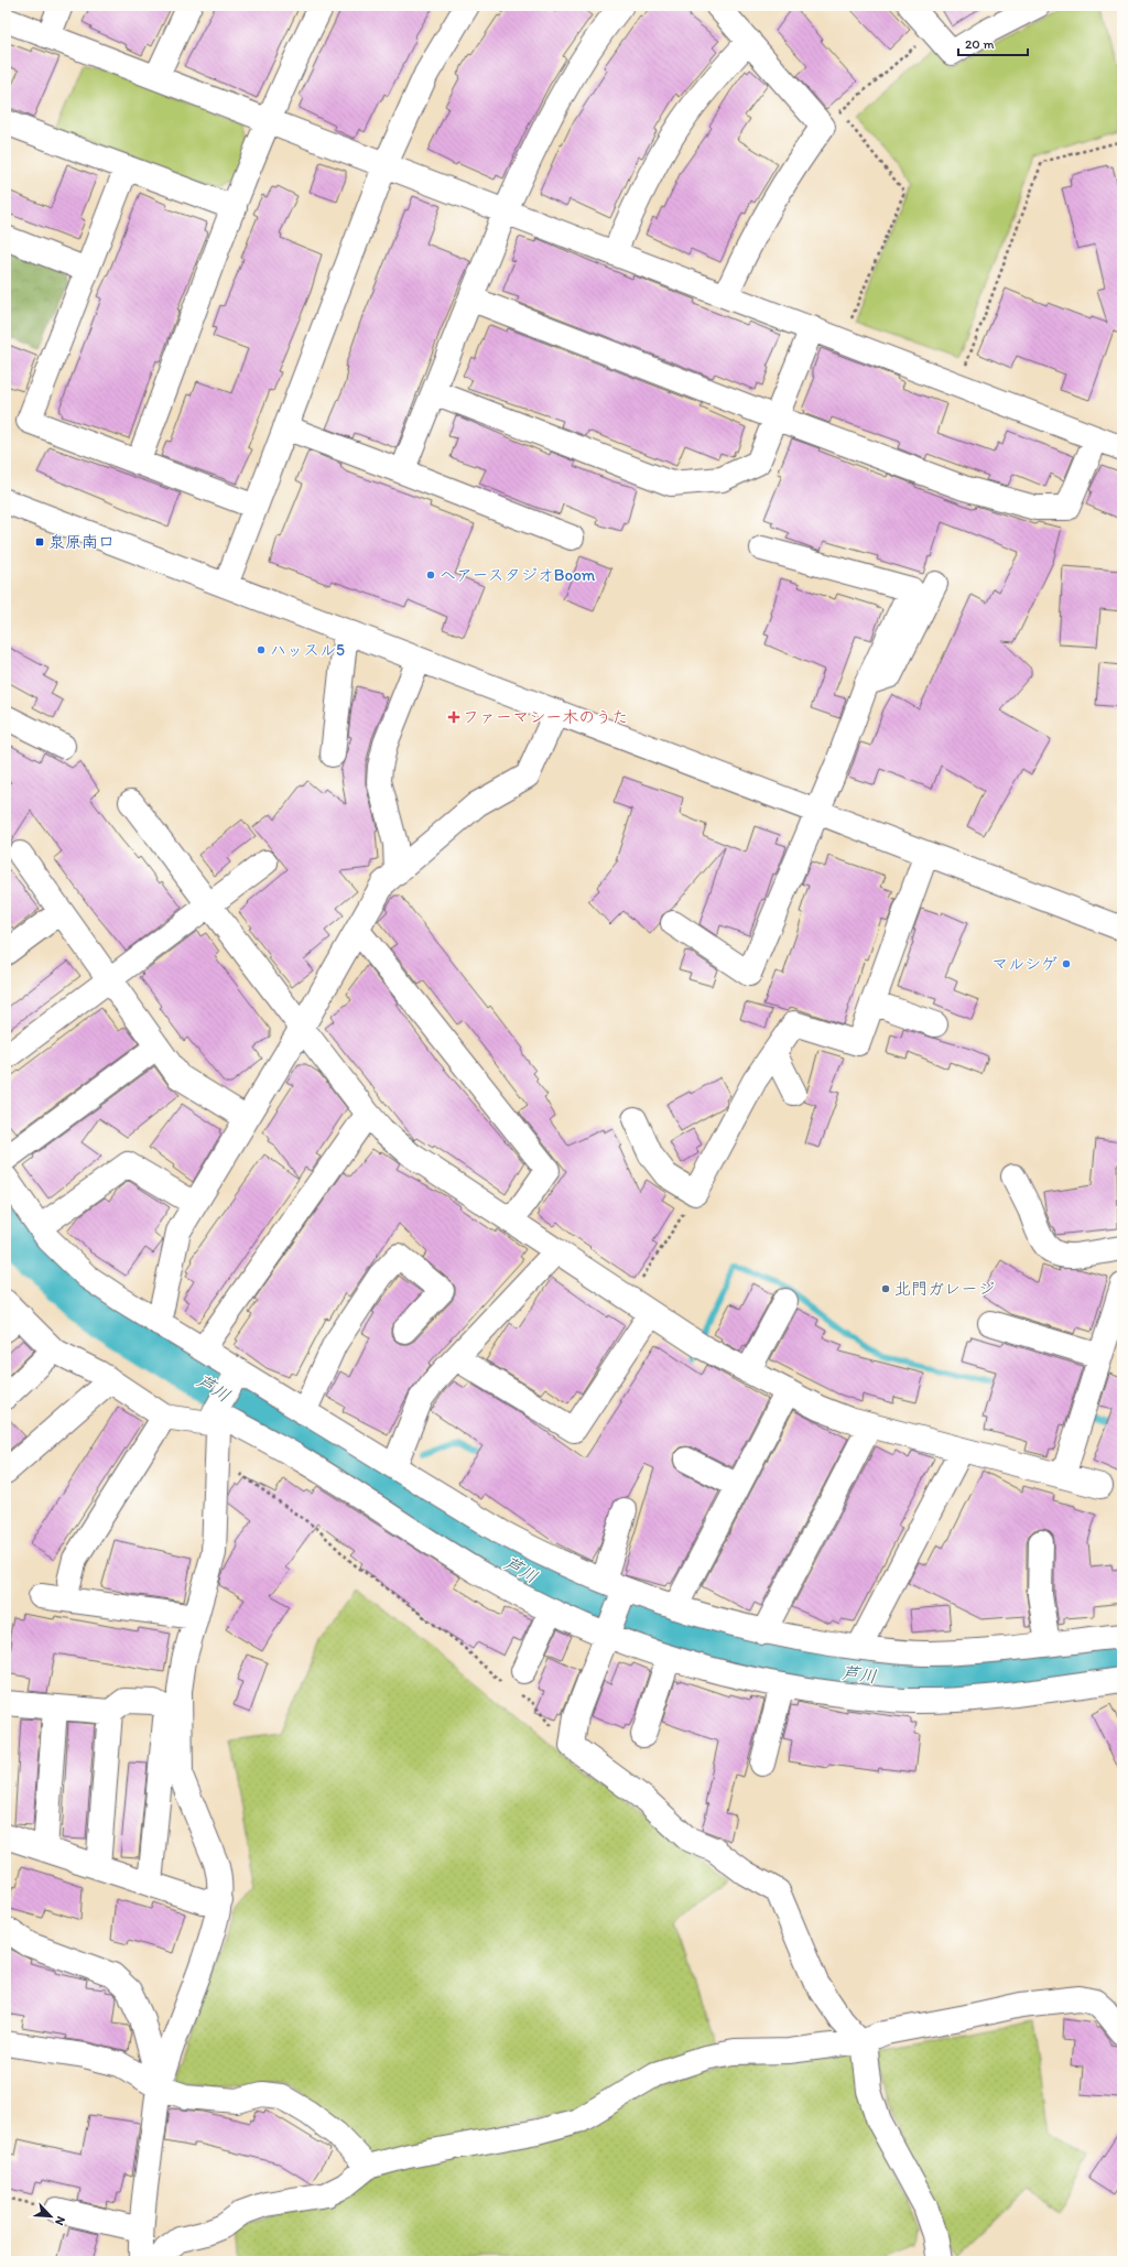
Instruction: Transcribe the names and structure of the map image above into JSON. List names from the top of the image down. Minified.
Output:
{"water":["芦川"],"places":{"transit":["泉原南口"],"other":["ヘアースタジオBoom","ハッスル5","マルシゲ","北門ガレージ"],"health":["ファーマシー木のうた"]},"scale_bar":"20 m","north":"bottom right"}
